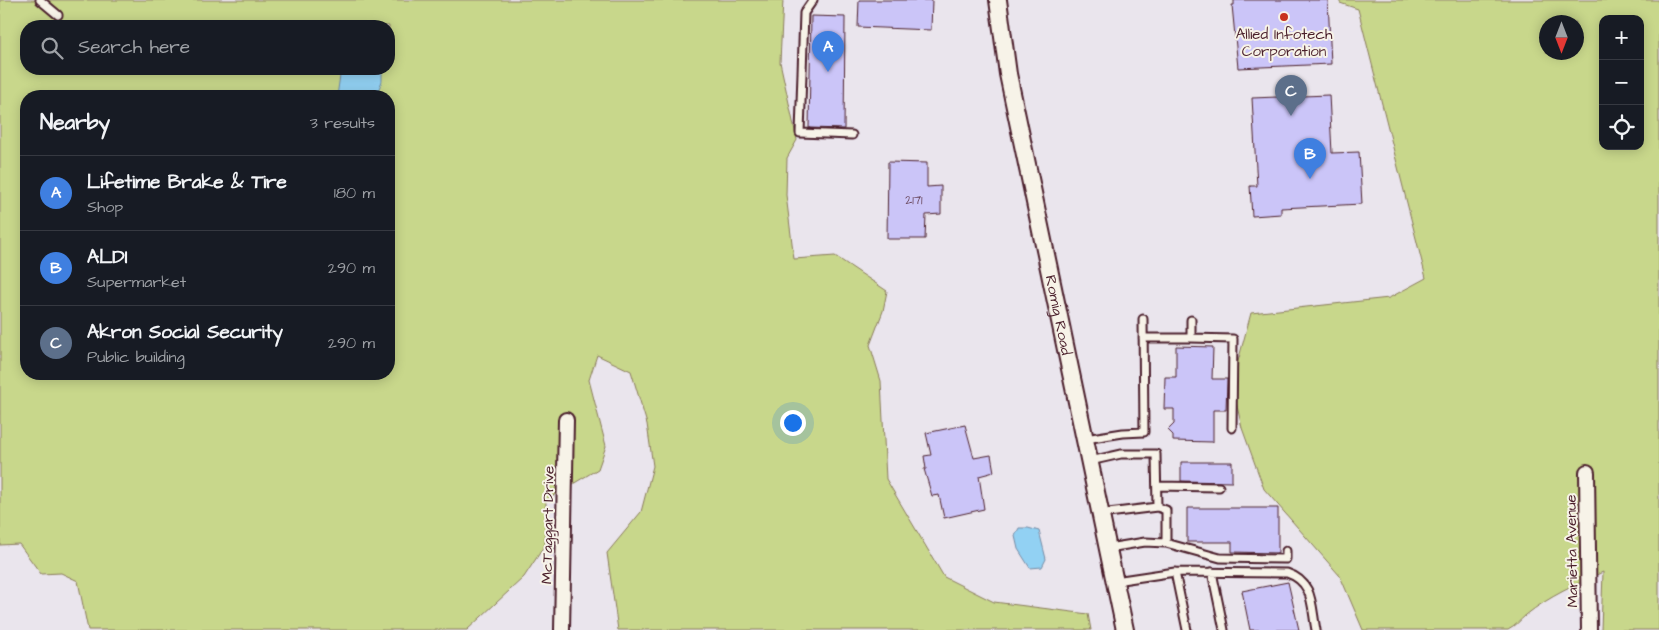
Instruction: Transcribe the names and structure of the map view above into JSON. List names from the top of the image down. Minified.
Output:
{"streets":{"street":["Romig Road","McTaggart Drive","Marietta Avenue"]},"places":["Allied Infotech Corporation"],"house_numbers":["2171"],"north":"bottom","page":{"map_buttons":["+","−"],"search":"Search here","pins":["A","C","B"],"heading":["Nearby","3 results"],"list":[{"mark":"A","name":"Lifetime Brake & Tire","note":"Shop","value":"180 m"},{"mark":"B","name":"ALDI","note":"Supermarket","value":"290 m"},{"mark":"C","name":"Akron Social Security","note":"Public building","value":"290 m"}]}}
